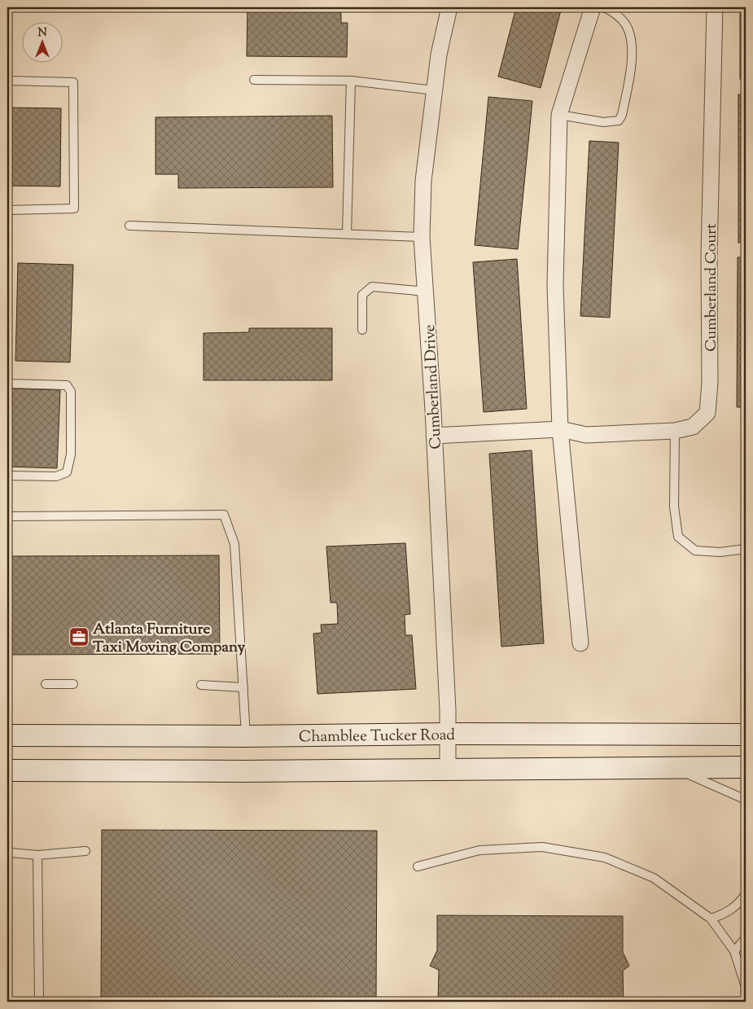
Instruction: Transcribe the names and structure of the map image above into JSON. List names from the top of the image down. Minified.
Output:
{"streets":{"main road":["Chamblee Tucker Road"],"street":["Cumberland Court","Cumberland Drive"]},"crossings":[["Cumberland Court","Cumberland Drive"],["Cumberland Drive","Chamblee Tucker Road"]],"places":{"office":["Atlanta Furniture Taxi Moving Company"]},"north":"top"}
